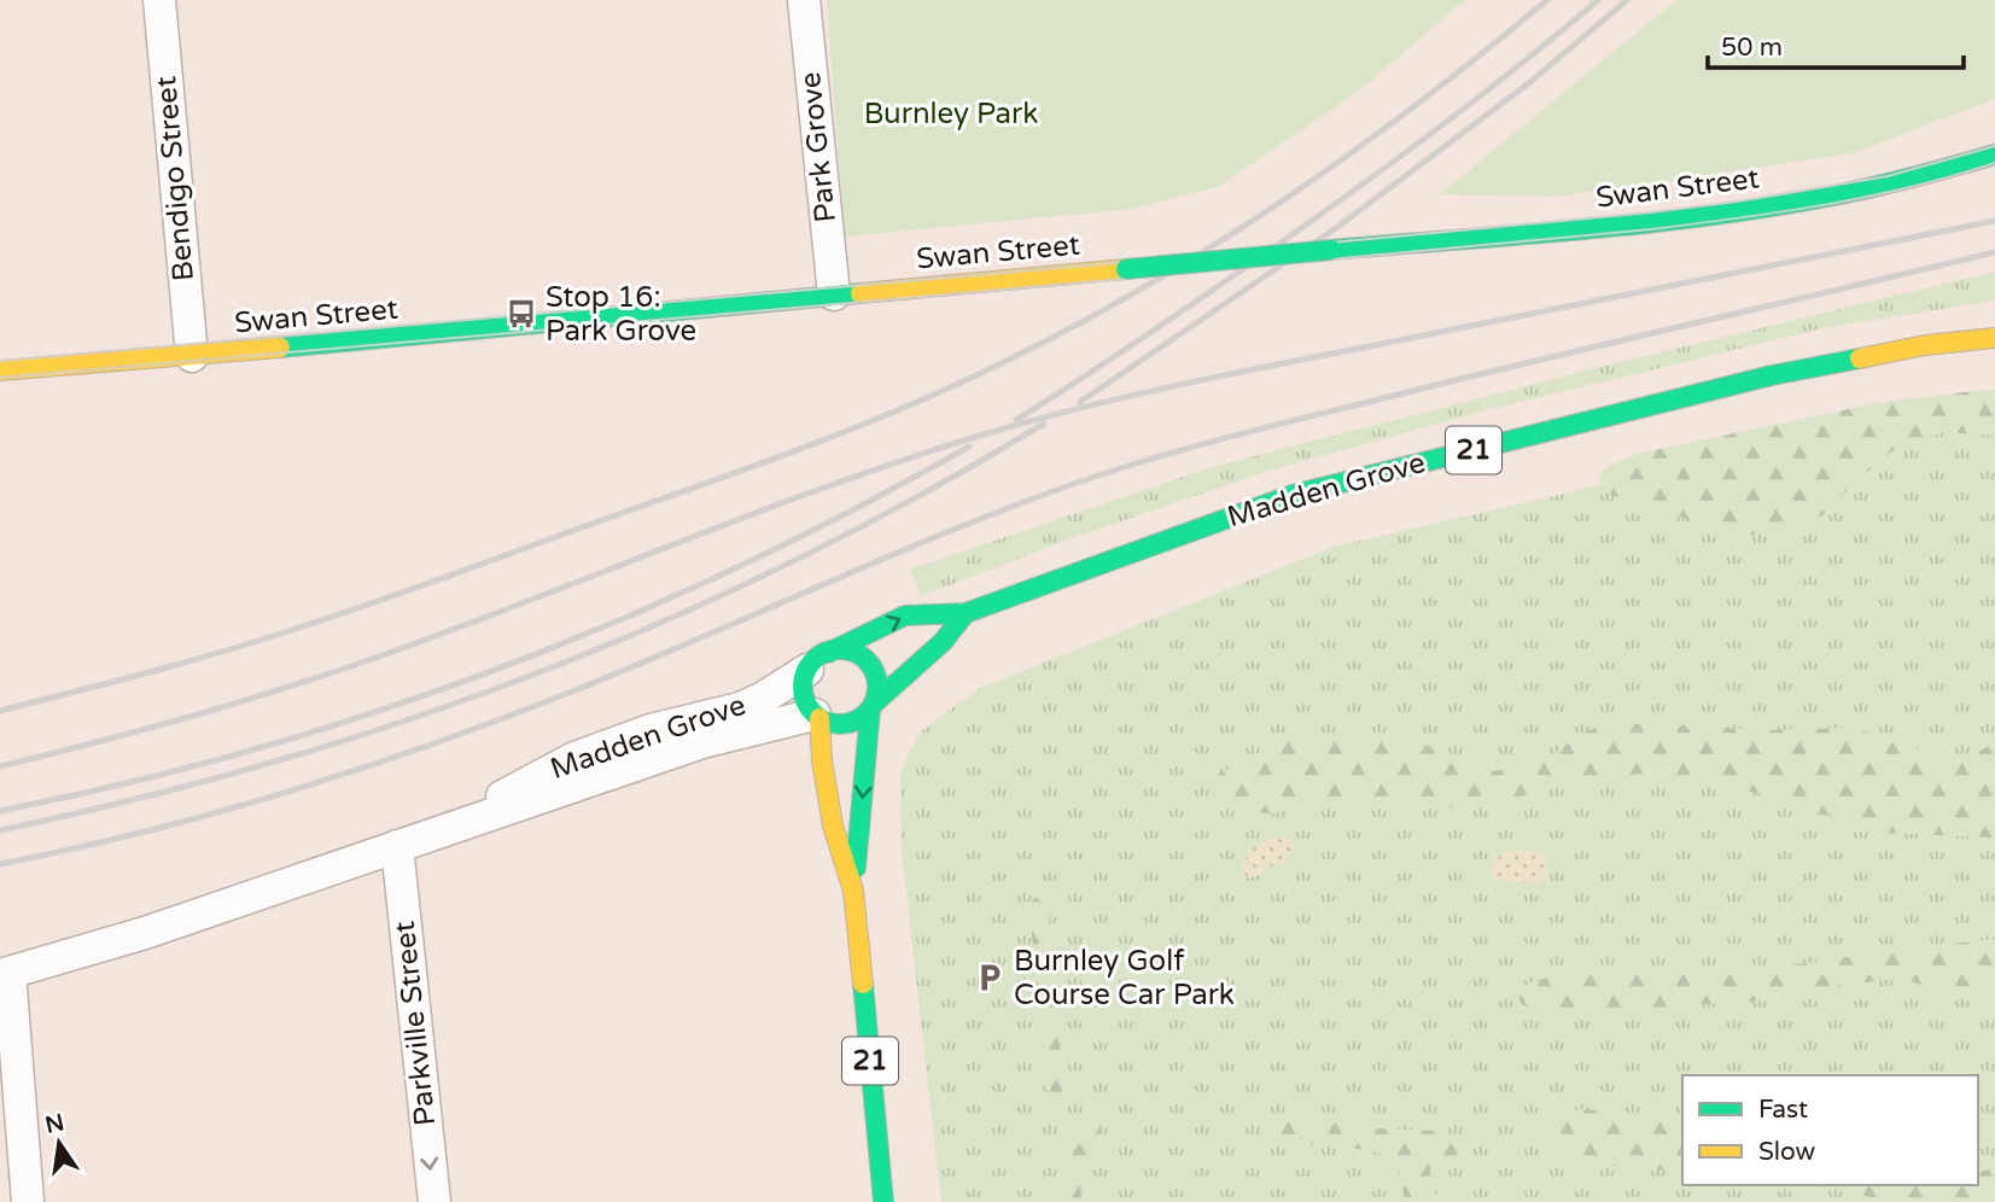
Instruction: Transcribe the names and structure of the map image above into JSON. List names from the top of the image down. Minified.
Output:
{"streets":{"main road":["Swan Street","21","Madden Grove"],"street":["Park Grove","Bendigo Street","Parkville Street"]},"crossings":[["Park Grove","Swan Street"],["Bendigo Street","Swan Street"],["21","Madden Grove"],["Madden Grove","Parkville Street"]],"one_way":["Parkville Street"],"parks":["Burnley Park"],"places":{"bus stop":["Stop 16: Park Grove"],"parking":["Burnley Golf Course Car Park"]},"legend":["Fast","Slow"],"scale_bar":"50 m","north":"top"}
